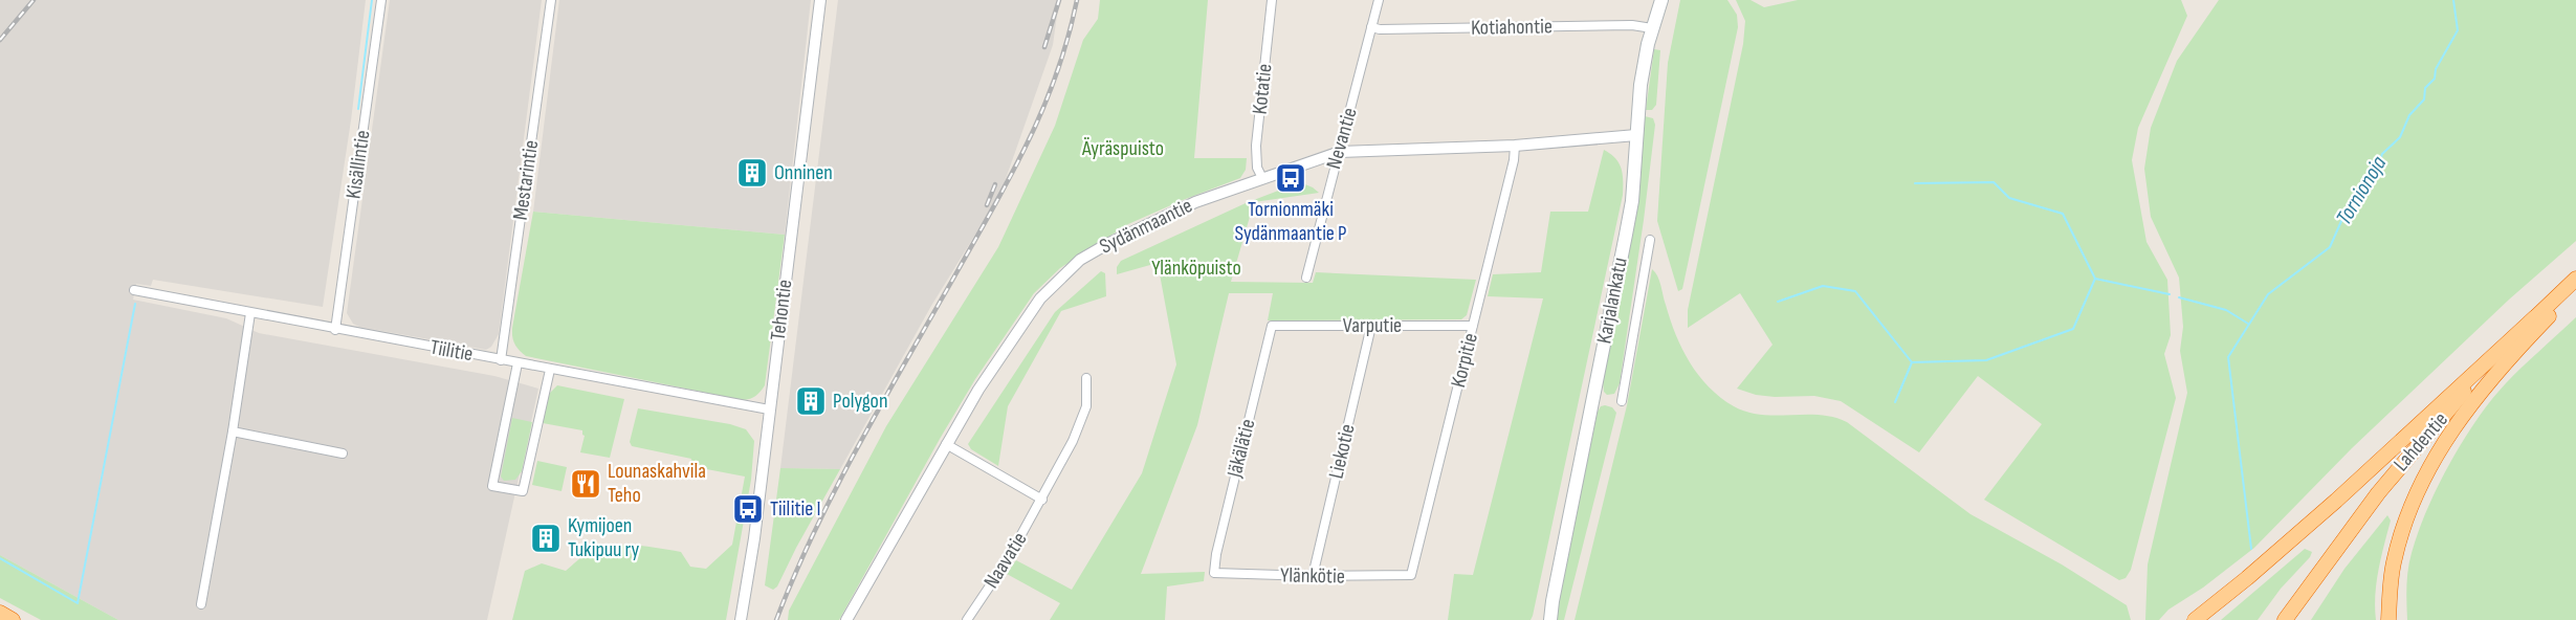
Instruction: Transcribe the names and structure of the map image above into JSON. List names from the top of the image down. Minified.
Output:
{"streets":{"highway":["Lahdentie"],"main road":["Karjalankatu"],"street":["Kotiahontie","Kotatie","Nevantie","Kisällintie","Mestarintie","Sydänmaantie","Tehontie","Varputie","Tiilitie","Korpitie","Jäkälätie","Liekotie","Naavatie","Ylänkötie"]},"crossings":[["Kotiahontie","Nevantie"],["Kotiahontie","Karjalankatu"],["Kotatie","Sydänmaantie"],["Nevantie","Sydänmaantie"],["Kisällintie","Tiilitie"],["Mestarintie","Tiilitie"],["Sydänmaantie","Karjalankatu"],["Sydänmaantie","Korpitie"],["Tehontie","Tiilitie"],["Varputie","Korpitie"],["Varputie","Jäkälätie"],["Varputie","Liekotie"],["Korpitie","Ylänkötie"],["Jäkälätie","Ylänkötie"],["Liekotie","Ylänkötie"]],"water":["Tornionoja"],"parks":["Äyräspuisto","Ylänköpuisto"],"places":{"building":["Onninen","Polygon","Kymijoen Tukipuu ry"],"bus stop":["Tornionmäki Sydänmaantie P","Tiilitie I"],"restaurant":["Lounaskahvila Teho"]}}
